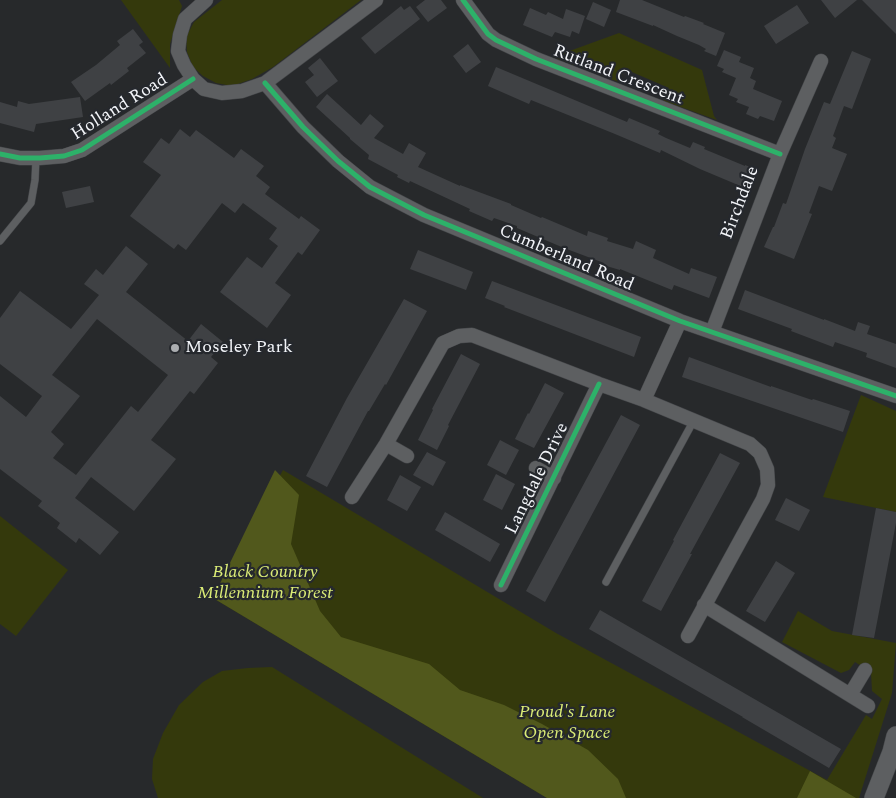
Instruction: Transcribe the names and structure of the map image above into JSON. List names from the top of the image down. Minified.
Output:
{"streets":{"street":["Rutland Crescent","Holland Road","Birchdale","Cumberland Road","Langdale Drive"]},"crossings":[["Rutland Crescent","Birchdale"],["Birchdale","Cumberland Road"]],"parks":["Black Country Millennium Forest","Proud's Lane Open Space"],"places":["Moseley Park"]}
